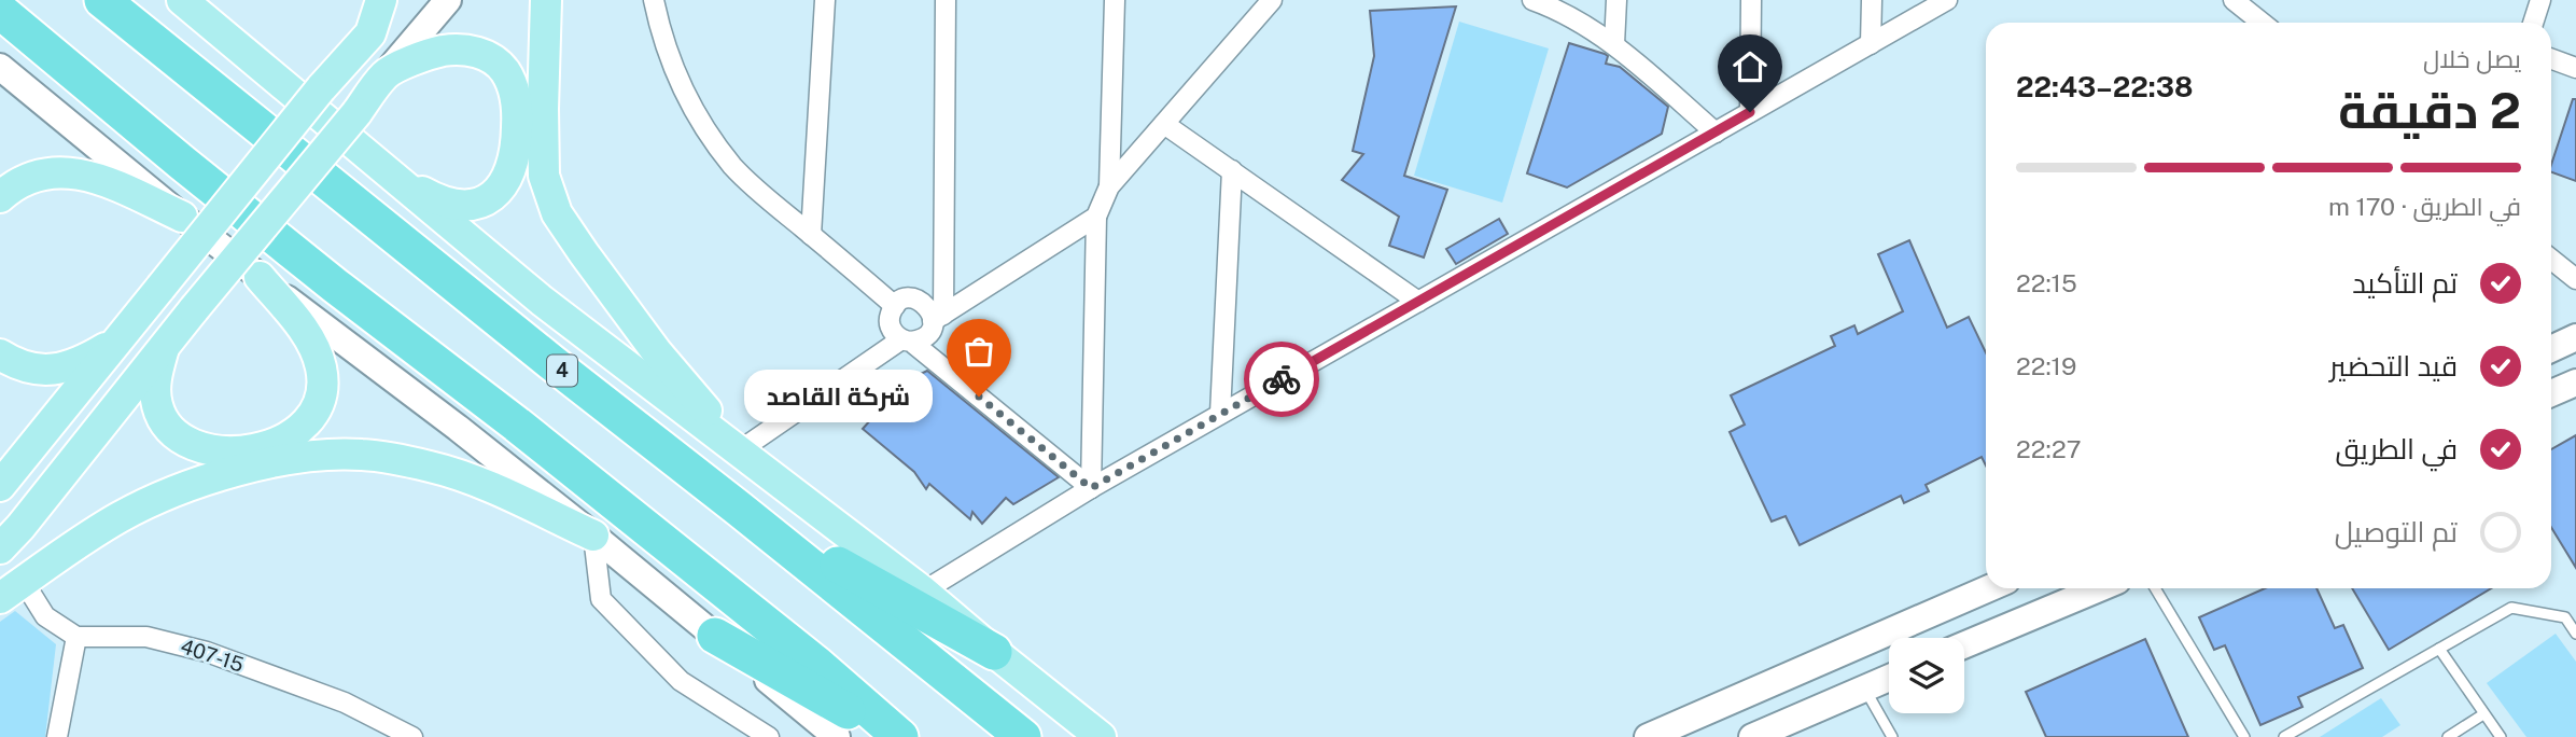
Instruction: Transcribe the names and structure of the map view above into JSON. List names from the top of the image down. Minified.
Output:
{"streets":{"highway":["4"],"street":["407-15"]},"places":["شركة القاصد"],"page":{"heading":["2 دقيقة","يصل خلال","22:38–22:43"],"bar":"في الطريق · 170 m","list":[["تم التأكيد","22:15"],["قيد التحضير","22:19"],["في الطريق","22:27"],"تم التوصيل"],"bubble":"شركة القاصد"}}
